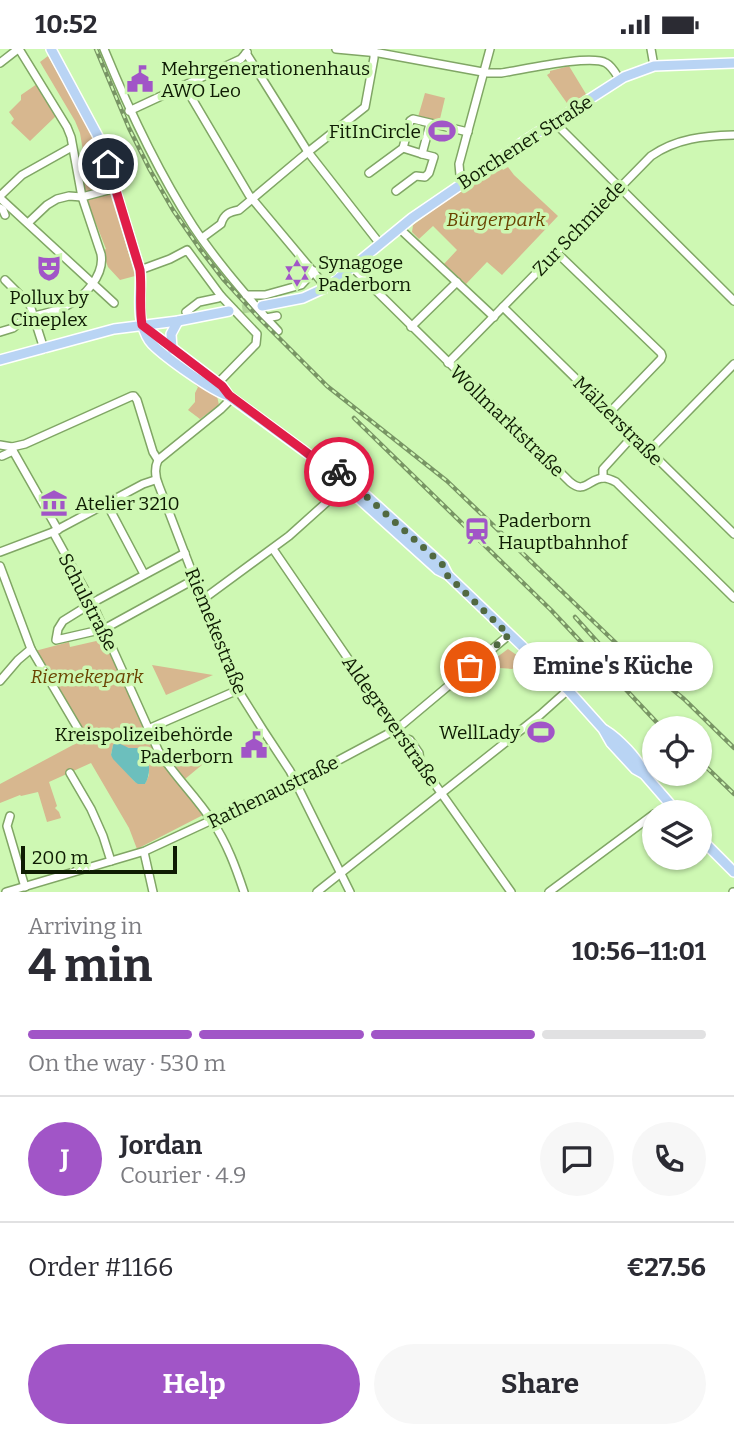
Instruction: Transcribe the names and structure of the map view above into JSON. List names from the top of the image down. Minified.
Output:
{"streets":{"main road":["Borchener Straße"],"street":["Zur Schmiede","Wollmarktstraße","Mälzerstraße","Schulstraße","Riemekestraße","Aldegreverstraße","Rathenaustraße"]},"crossings":[["Borchener Straße","Wollmarktstraße"],["Zur Schmiede","Wollmarktstraße"],["Zur Schmiede","Mälzerstraße"],["Schulstraße","Rathenaustraße"],["Riemekestraße","Rathenaustraße"],["Aldegreverstraße","Rathenaustraße"]],"parks":["Bürgerpark","Riemekepark"],"places":{"public building":["Mehrgenerationenhaus AWO Leo","Kreispolizeibehörde Paderborn"],"sports":["FitInCircle","WellLady"],"theatre":["Pollux by Cineplex"],"synagogue":["Synagoge Paderborn"],"museum":["Atelier 3210"],"station":["Paderborn Hauptbahnhof"],"other":["Emine's Küche"]},"scale_bar":"200 m","page":{"status":"10:52","bubble":"Emine's Küche","scale":"200 m","heading":["4 min","Arriving in","10:56–11:01"],"panel":["Jordan","Courier · 4.9","Order #1166","€27.56"],"bar":"On the way · 530 m","round":"J","buttons":["Help","Share"]}}
